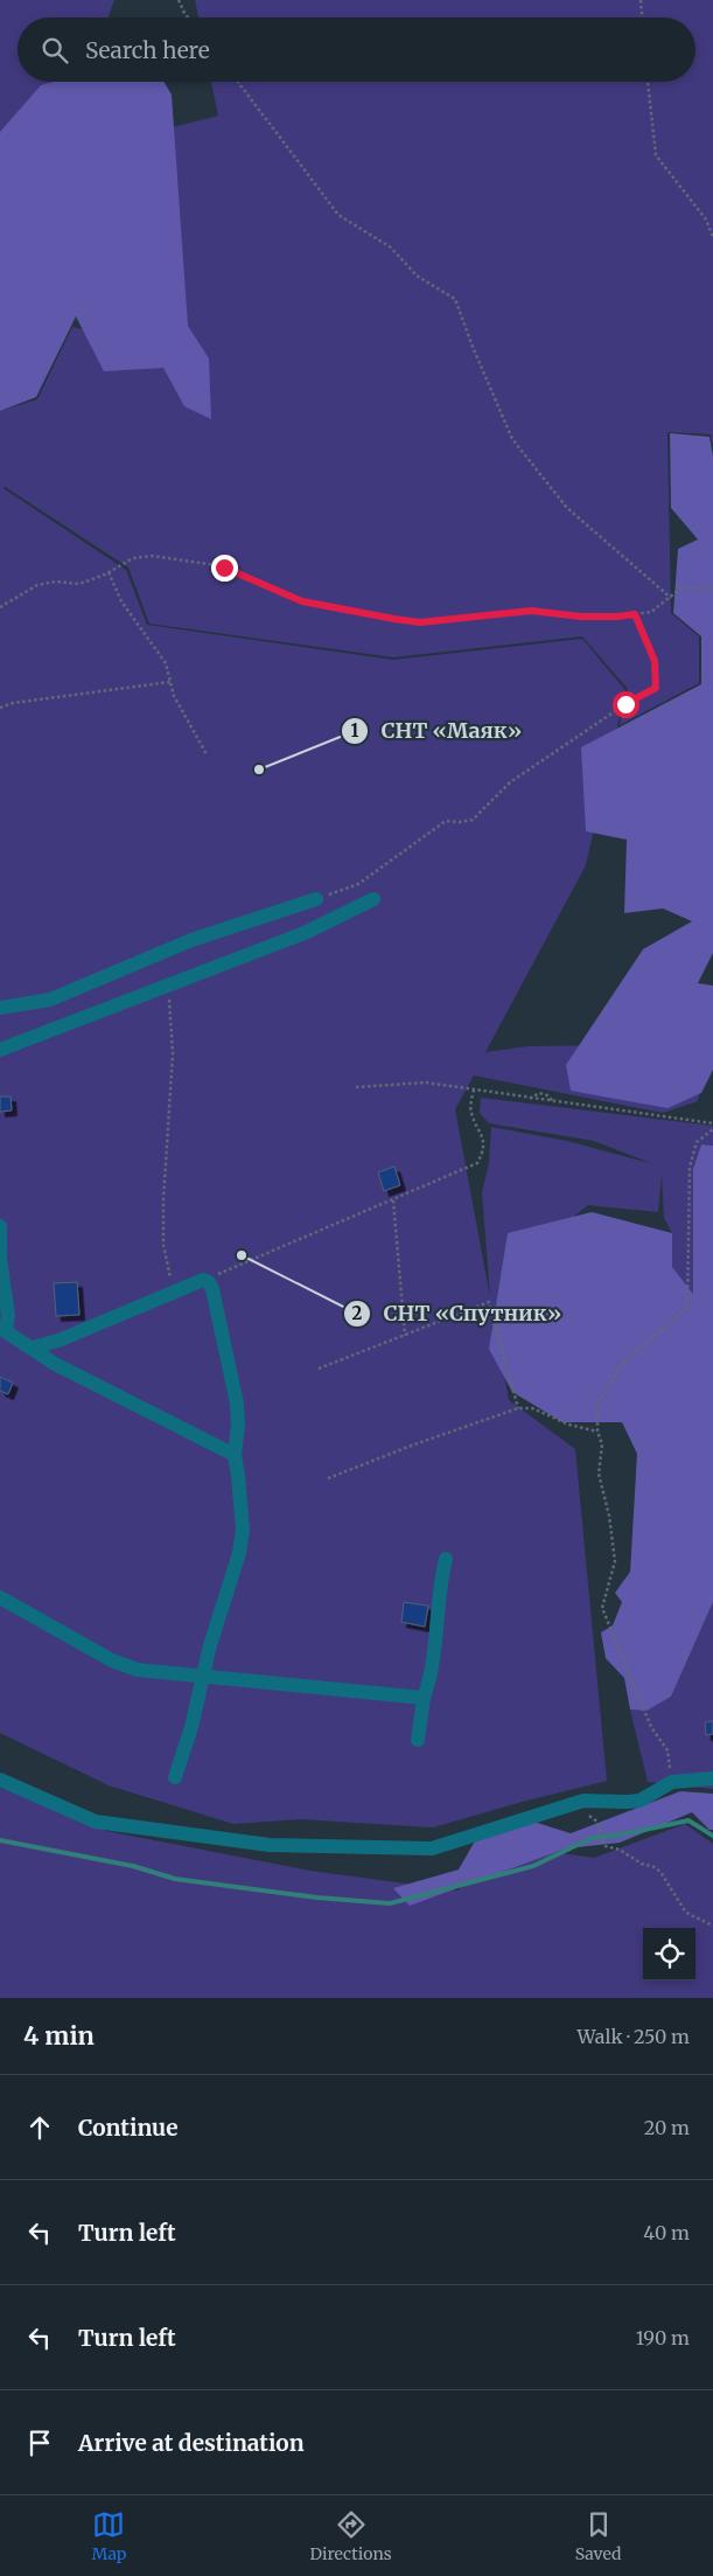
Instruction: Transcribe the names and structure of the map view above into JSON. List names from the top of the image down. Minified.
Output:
{"places":["СНТ «Маяк»","СНТ «Спутник»"],"page":{"search":"Search here","heading":["4 min","Walk · 250 m"],"list":[["Continue","20 m"],["Turn left","40 m"],["Turn left","190 m"],"Arrive at destination"],"nav":["Map","Directions","Saved"]}}
